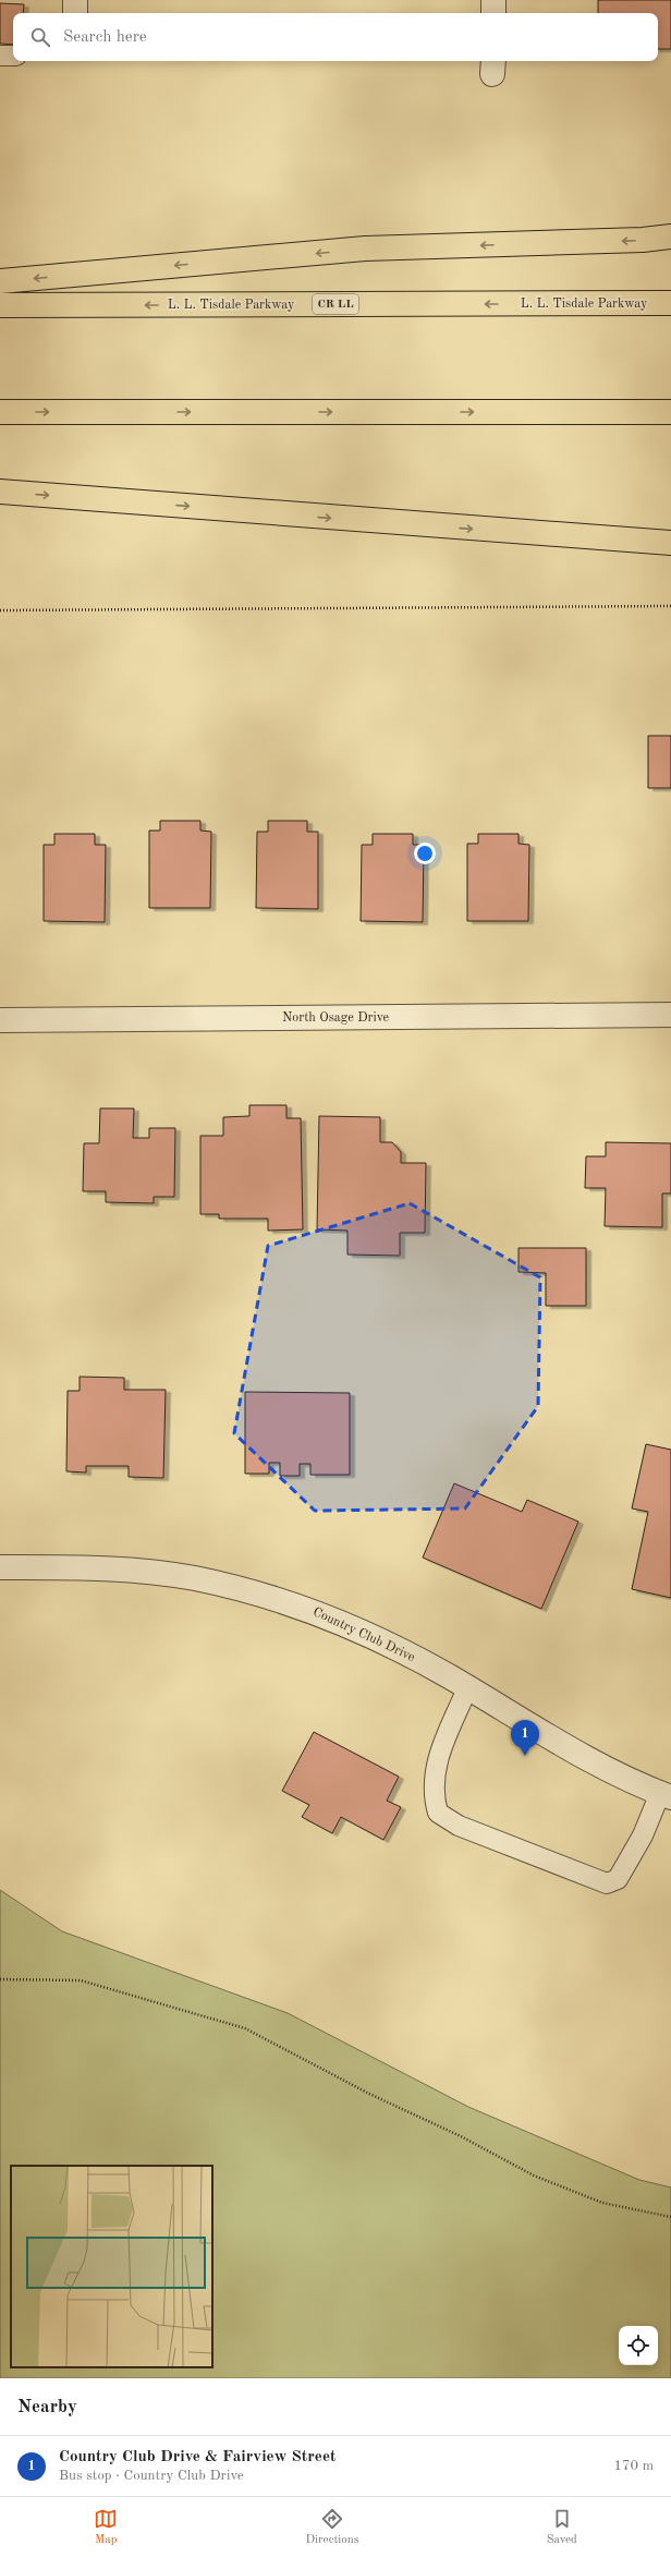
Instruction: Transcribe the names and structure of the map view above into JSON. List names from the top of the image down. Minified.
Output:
{"streets":{"highway":["CR LL","L. L. Tisdale Parkway"],"street":["North Osage Drive","Country Club Drive"]},"page":{"search":"Search here","pins":"1","heading":"Nearby","list":[{"mark":"1","name":"Country Club Drive & Fairview Street","note":"Bus stop · Country Club Drive","value":"170 m"}],"nav":["Map","Directions","Saved"]}}
